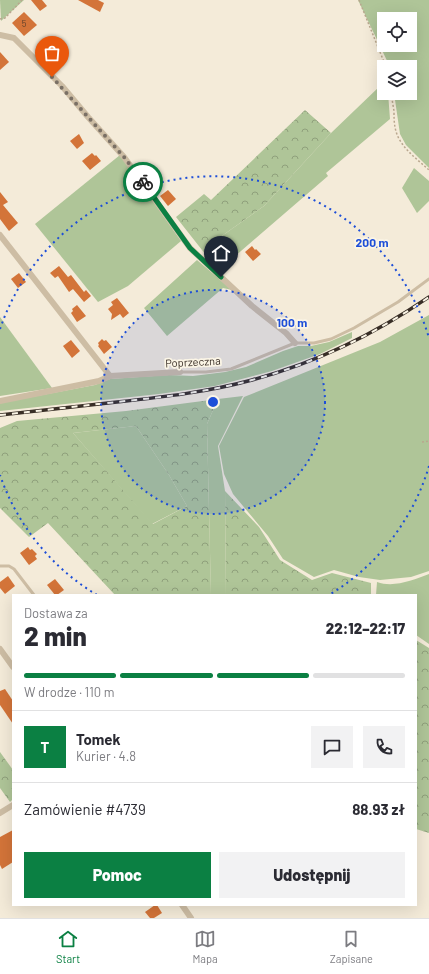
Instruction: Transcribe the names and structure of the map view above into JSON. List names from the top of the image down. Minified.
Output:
{"streets":{"street":["Poprzeczna"]},"house_numbers":["5"],"page":{"heading":["2 min","Dostawa za","22:12–22:17"],"panel":["Tomek","Kurier · 4.8","Zamówienie #4739","88.93 zł"],"bar":"W drodze · 110 m","round":"T","buttons":["Pomoc","Udostępnij"],"tabs":["Start","Mapa","Zapisane"]},"rings":["200 m","100 m"]}
